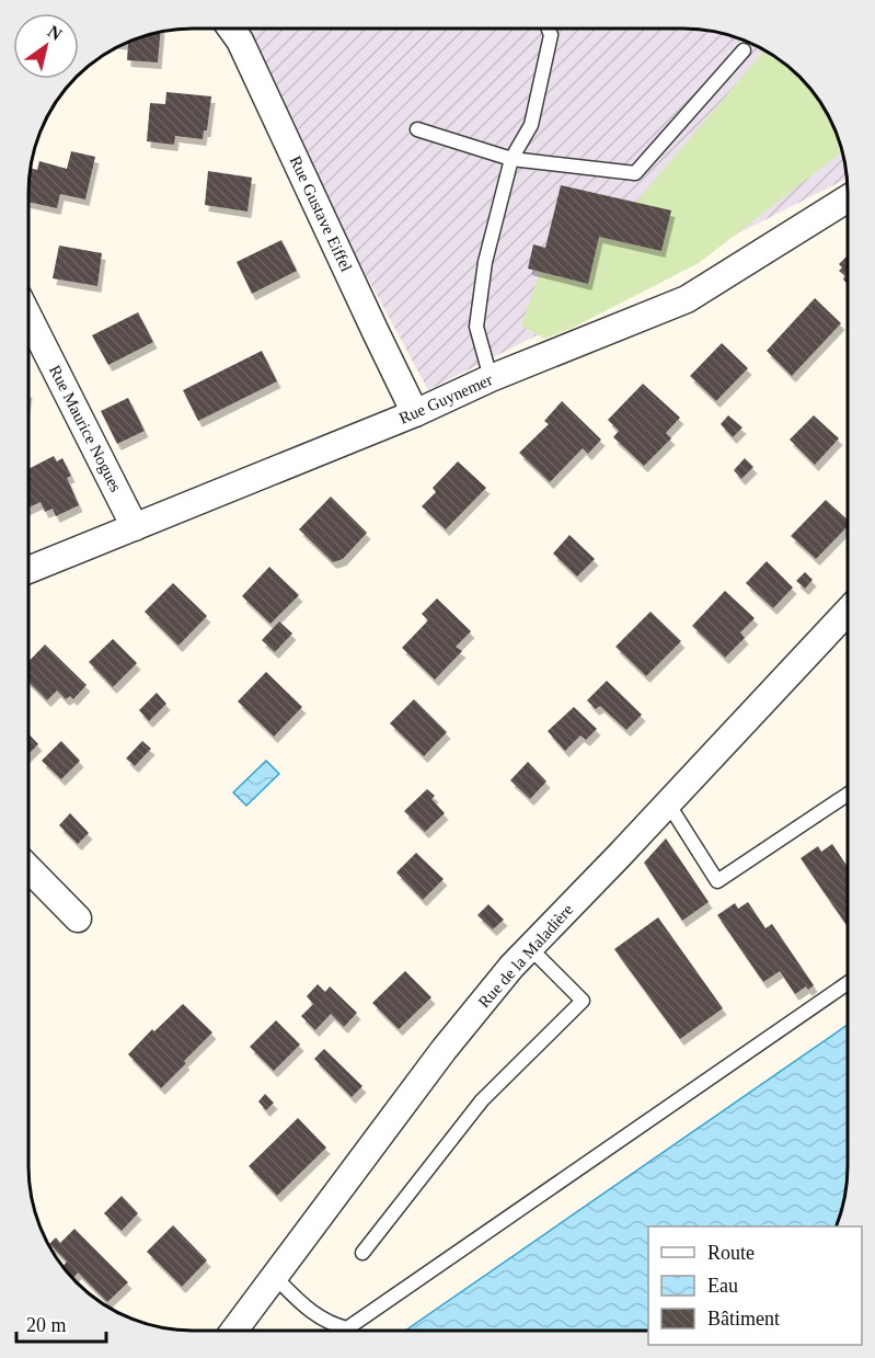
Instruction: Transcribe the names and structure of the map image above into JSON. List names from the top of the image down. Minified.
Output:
{"streets":{"street":["Rue Gustave Eiffel","Rue Guynemer","Rue Maurice Nogues","Rue de la Maladière"]},"crossings":[["Rue Gustave Eiffel","Rue Guynemer"],["Rue Guynemer","Rue Maurice Nogues"]],"legend":["Route","Eau","Bâtiment"],"scale_bar":"20 m","north":"top right"}
